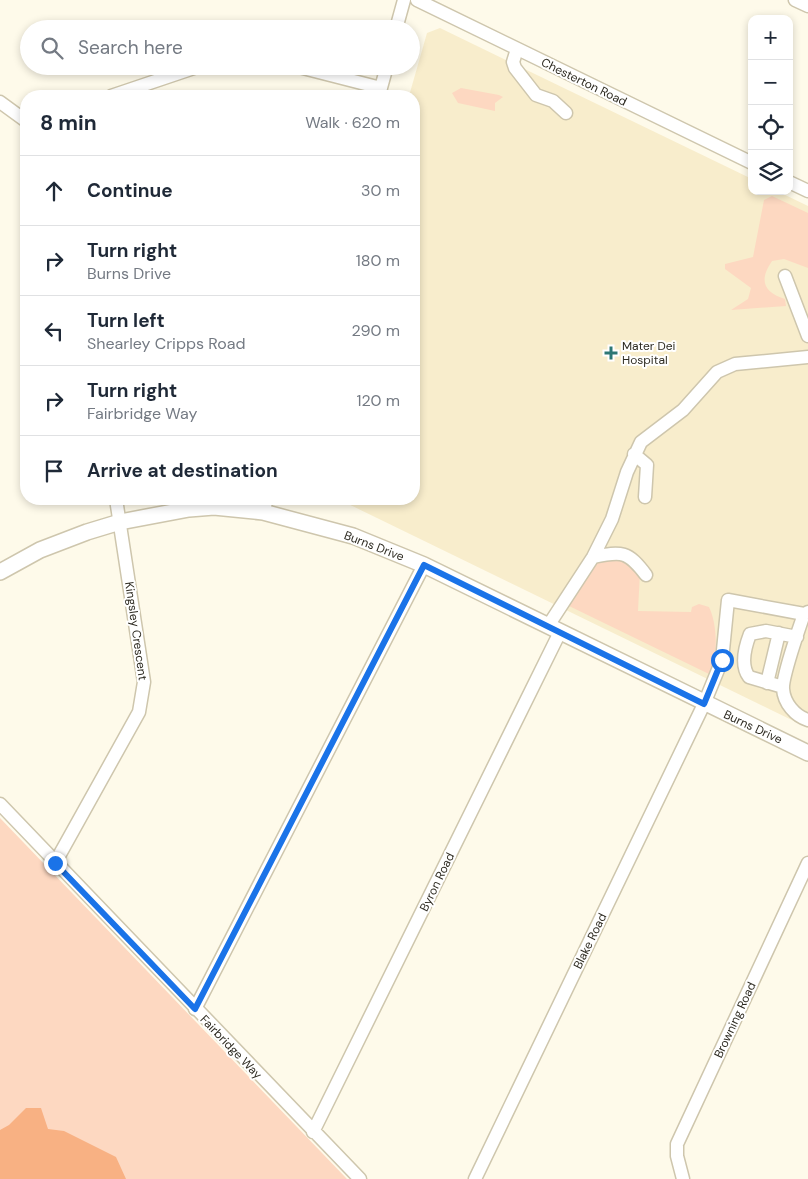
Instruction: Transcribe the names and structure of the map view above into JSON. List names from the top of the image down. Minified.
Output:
{"streets":{"main road":["Burns Drive"],"street":["Chesterton Road","Kingsley Crescent","Byron Road","Blake Road","Browning Road","Fairbridge Way"]},"crossings":[["Burns Drive","Kingsley Crescent"],["Burns Drive","Byron Road"],["Burns Drive","Blake Road"],["Kingsley Crescent","Fairbridge Way"],["Byron Road","Fairbridge Way"]],"places":{"health":["Mater Dei Hospital"]},"page":{"map_buttons":["+","−"],"search":"Search here","heading":["8 min","Walk · 620 m"],"list":[["Continue","30 m"],["Turn right","Burns Drive","180 m"],["Turn left","Shearley Cripps Road","290 m"],["Turn right","Fairbridge Way","120 m"],"Arrive at destination"]}}
